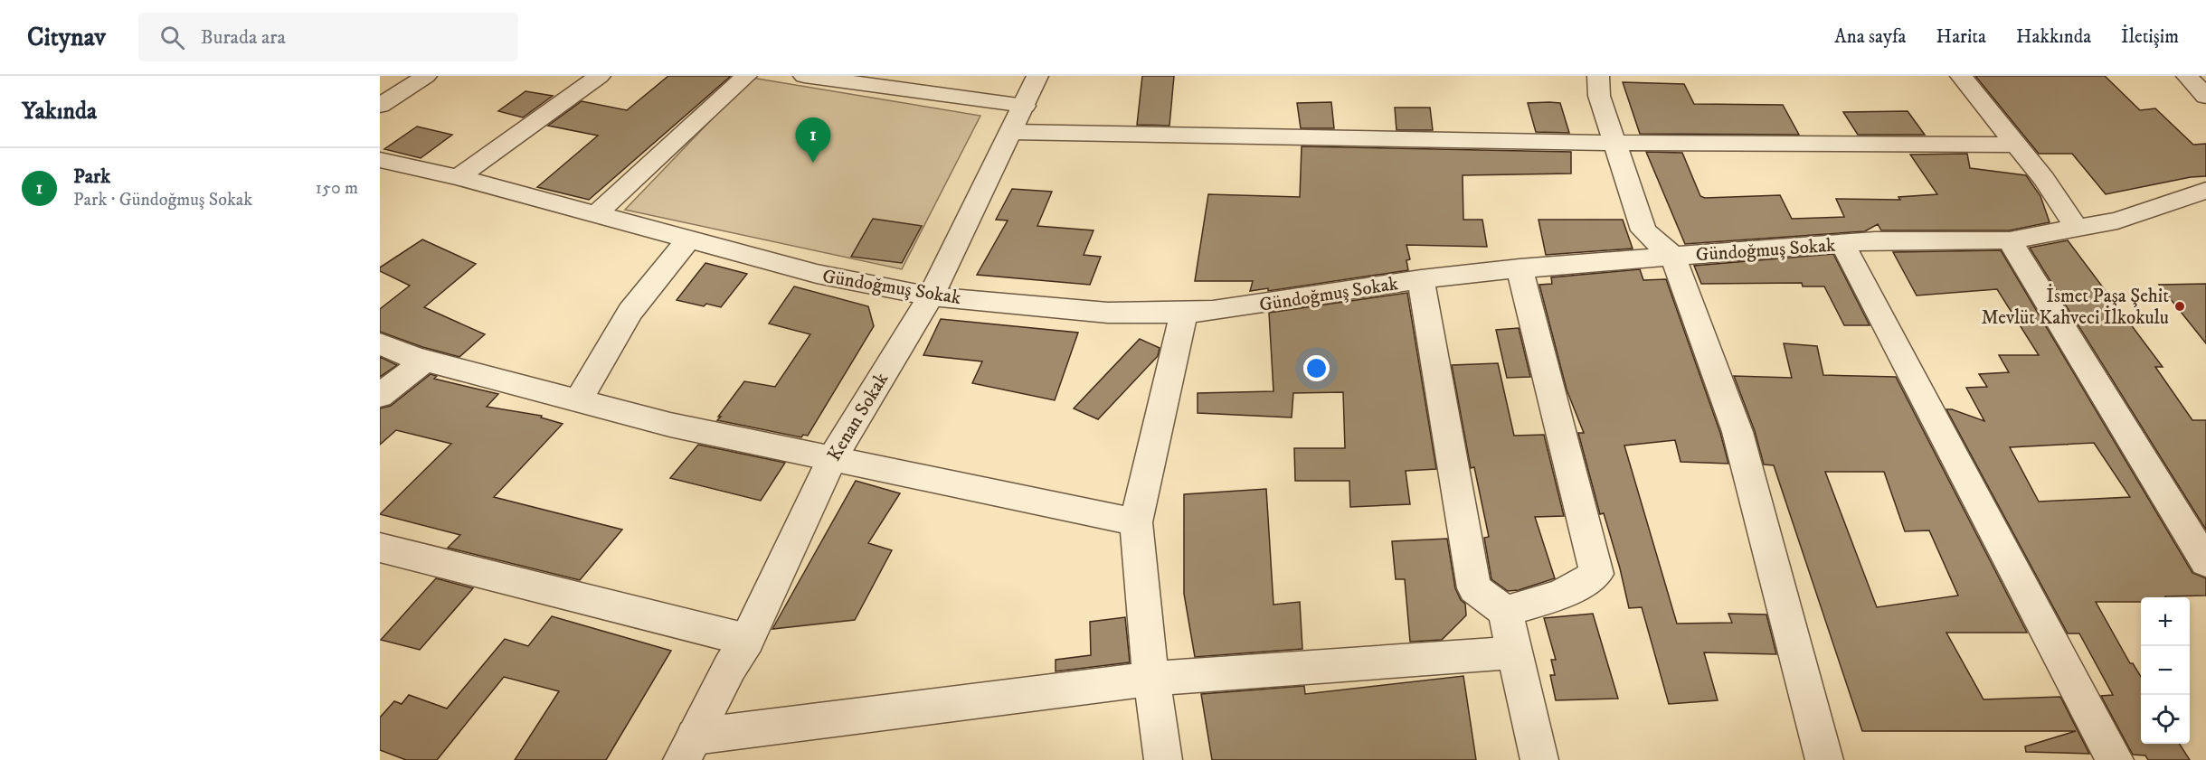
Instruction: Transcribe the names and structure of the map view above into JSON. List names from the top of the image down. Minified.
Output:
{"streets":{"street":["Gündoğmuş Sokak","Kenan Sokak"]},"crossings":[["Gündoğmuş Sokak","Kenan Sokak"]],"places":["İsmet Paşa Şehit Mevlüt Kahveci İlkokulu"],"page":{"header":"Citynav","search":"Burada ara","nav":["Ana sayfa","Harita","Hakkında","İletişim"],"heading":"Yakında","pins":"1","list":[{"mark":"1","name":"Park","note":"Park · Gündoğmuş Sokak","value":"150 m"}],"map_buttons":["+","−"]}}
